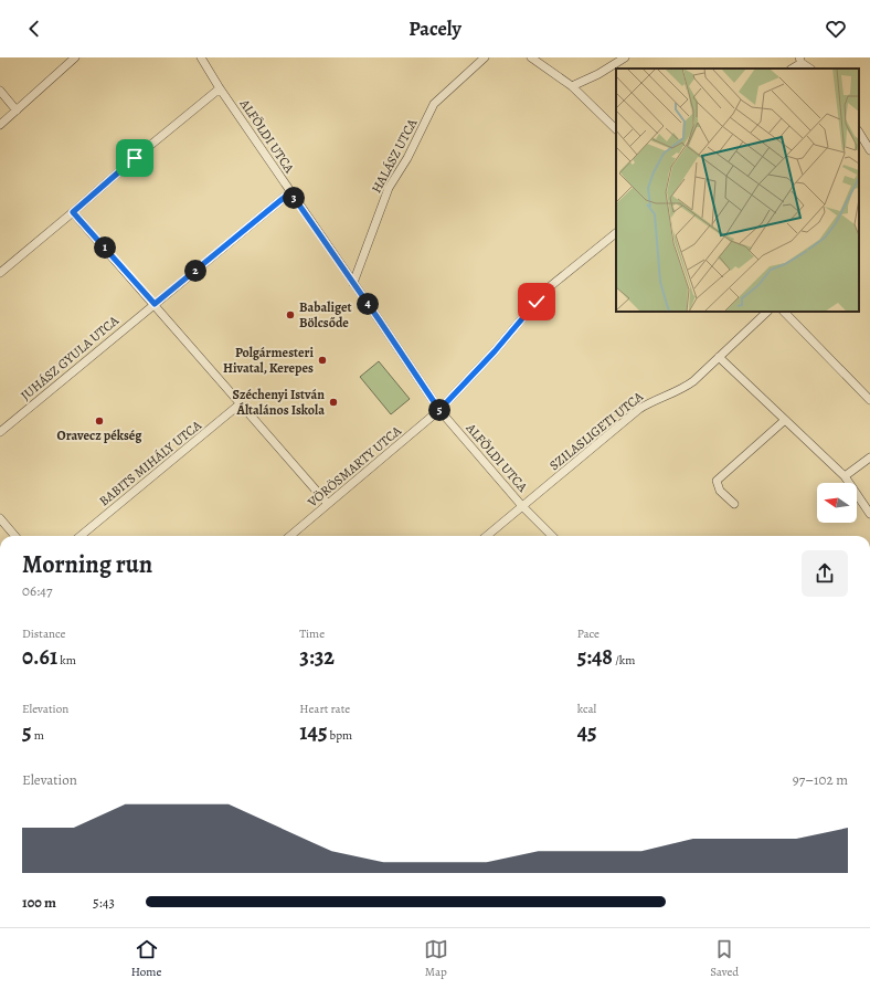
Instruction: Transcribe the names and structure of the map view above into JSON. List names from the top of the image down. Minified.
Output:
{"streets":{"street":["ALFÖLDI UTCA","HALÁSZ UTCA","JUHÁSZ GYULA UTCA","SZILASLIGETI UTCA","BABITS MIHÁLY UTCA","VÖRÖSMARTY UTCA"]},"crossings":[["ALFÖLDI UTCA","HALÁSZ UTCA"],["ALFÖLDI UTCA","JUHÁSZ GYULA UTCA"],["ALFÖLDI UTCA","SZILASLIGETI UTCA"],["ALFÖLDI UTCA","VÖRÖSMARTY UTCA"]],"places":["Babaliget Bölcsőde","Polgármesteri Hivatal, Kerepes","Széchenyi István Általános Iskola","Oravecz pékség"],"north":"left","page":{"header":"Pacely","pins":["3","1","2","4","5"],"heading":["Morning run","06:47"],"stats":[["Distance","0.61 km"],["Time","3:32"],["Pace","5:48 /km"],["Elevation","5 m"],["Heart rate","145 bpm"],["kcal","45"]],"chart":["Elevation","97–102 m"],"list":[{"name":"100 m","note":"5:43"}],"tabs":["Home","Map","Saved"]}}
